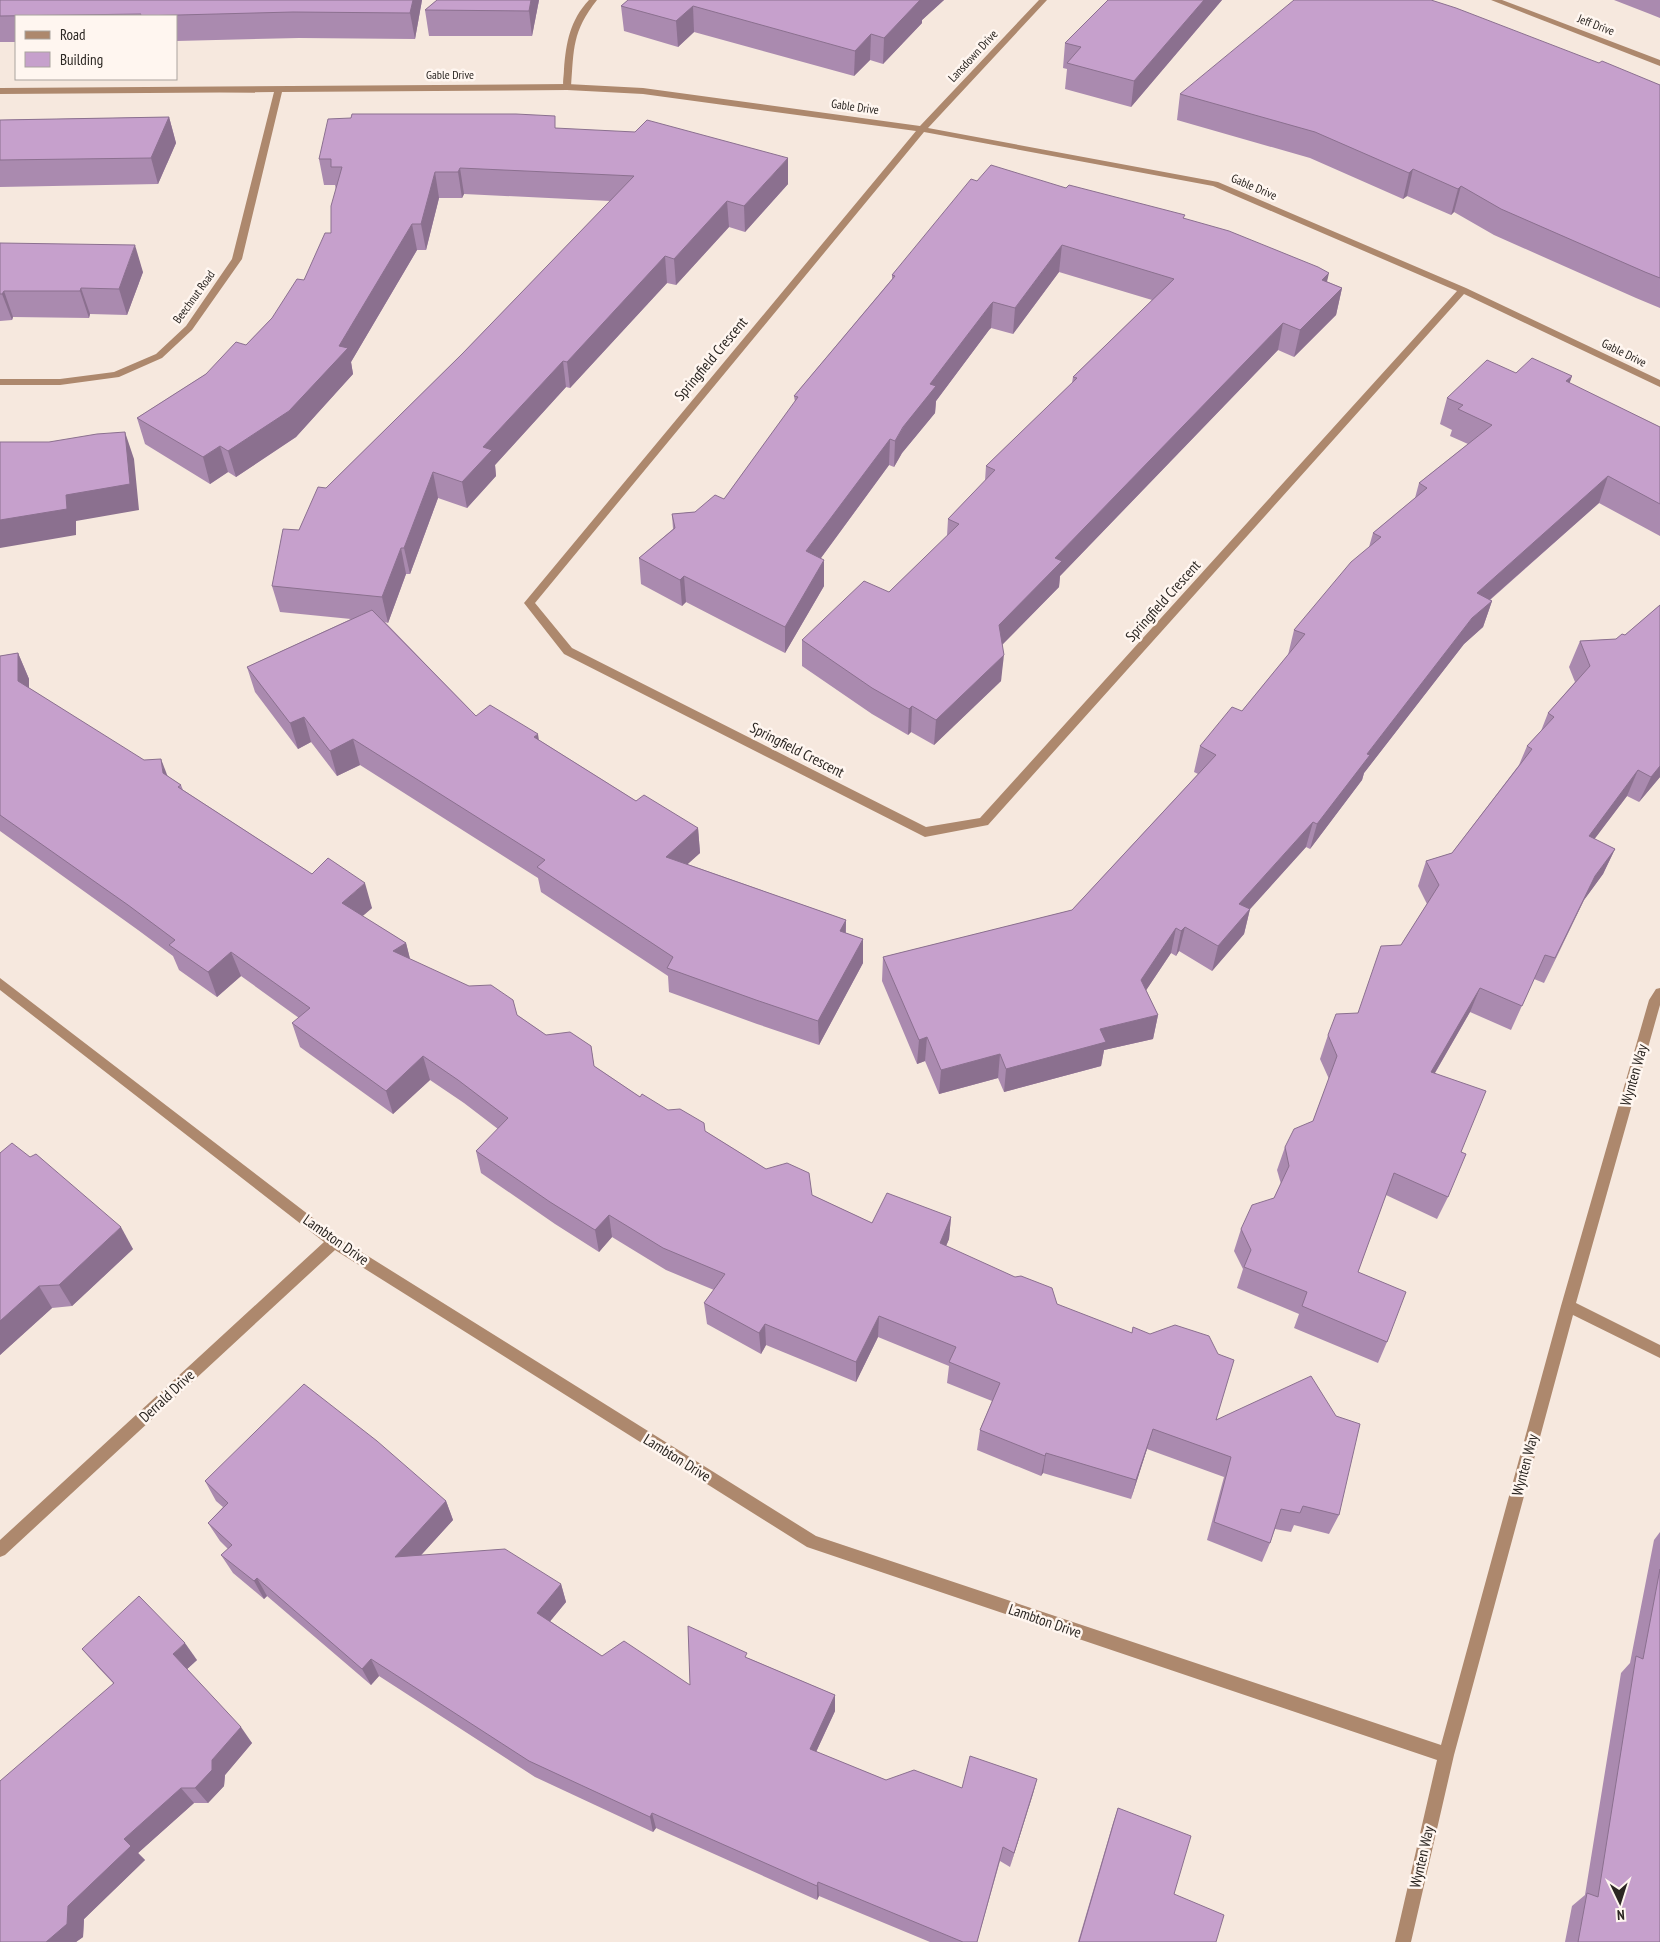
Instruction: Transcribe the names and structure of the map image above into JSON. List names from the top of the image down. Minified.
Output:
{"streets":{"street":["Jeff Drive","Lansdown Drive","Gable Drive","Beechnut Road","Springfield Crescent","Wynten Way","Lambton Drive","Derrald Drive"]},"crossings":[["Lansdown Drive","Gable Drive"],["Lansdown Drive","Springfield Crescent"],["Gable Drive","Beechnut Road"],["Gable Drive","Springfield Crescent"],["Wynten Way","Lambton Drive"],["Lambton Drive","Derrald Drive"]],"legend":["Road","Building"],"north":"bottom"}
